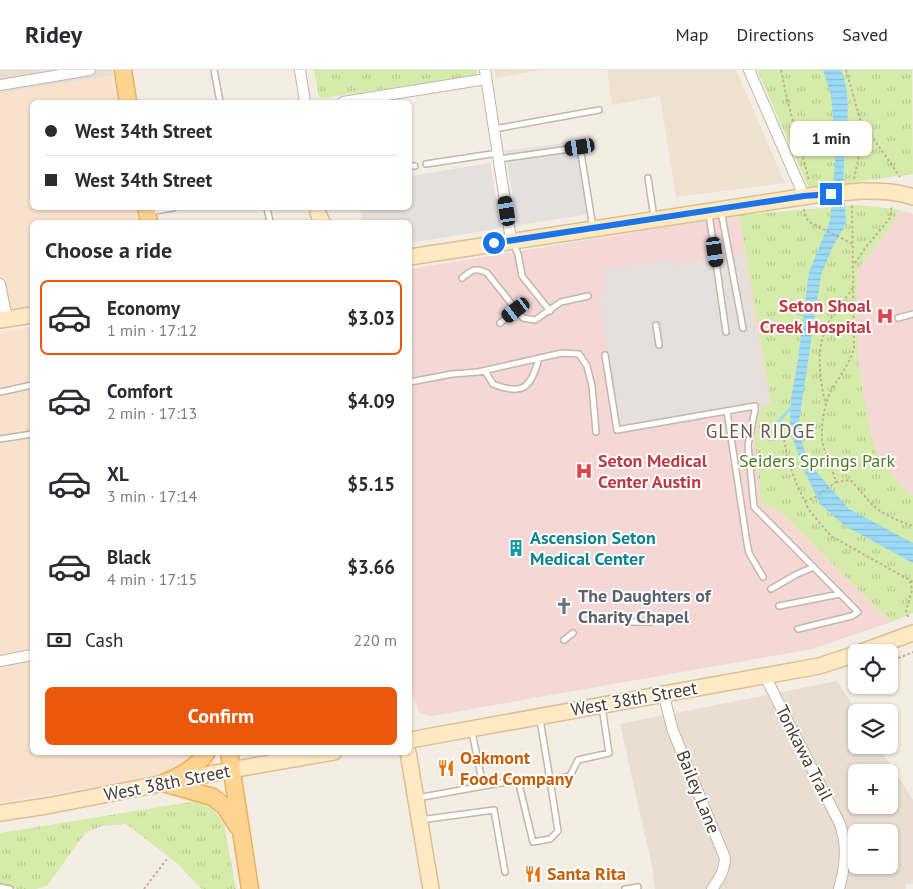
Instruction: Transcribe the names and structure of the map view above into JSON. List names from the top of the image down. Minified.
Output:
{"streets":{"main road":["West 38th Street"],"street":["Tonkawa Trail","Bailey Lane"]},"crossings":[["West 38th Street","Tonkawa Trail"],["West 38th Street","Bailey Lane"]],"districts":["GLEN RIDGE"],"parks":["Seiders Springs Park"],"places":{"hospital":["Seton Shoal Creek Hospital","Seton Medical Center Austin"],"building":["Ascension Seton Medical Center"],"church":["The Daughters of Charity Chapel"],"restaurant":["Oakmont Food Company","Santa Rita"]},"page":{"header":"Ridey","nav":["Map","Directions","Saved"],"banner":["West 34th Street","West 34th Street"],"bubble":"1 min","heading":"Choose a ride","list":[{"name":"Economy","note":"1 min · 17:12","value":"$3.03"},{"name":"Comfort","note":"2 min · 17:13","value":"$4.09"},{"name":"XL","note":"3 min · 17:14","value":"$5.15"},{"name":"Black","note":"4 min · 17:15","value":"$3.66"}],"pay":["Cash","220 m"],"map_buttons":["+","−"],"buttons":"Confirm"}}
